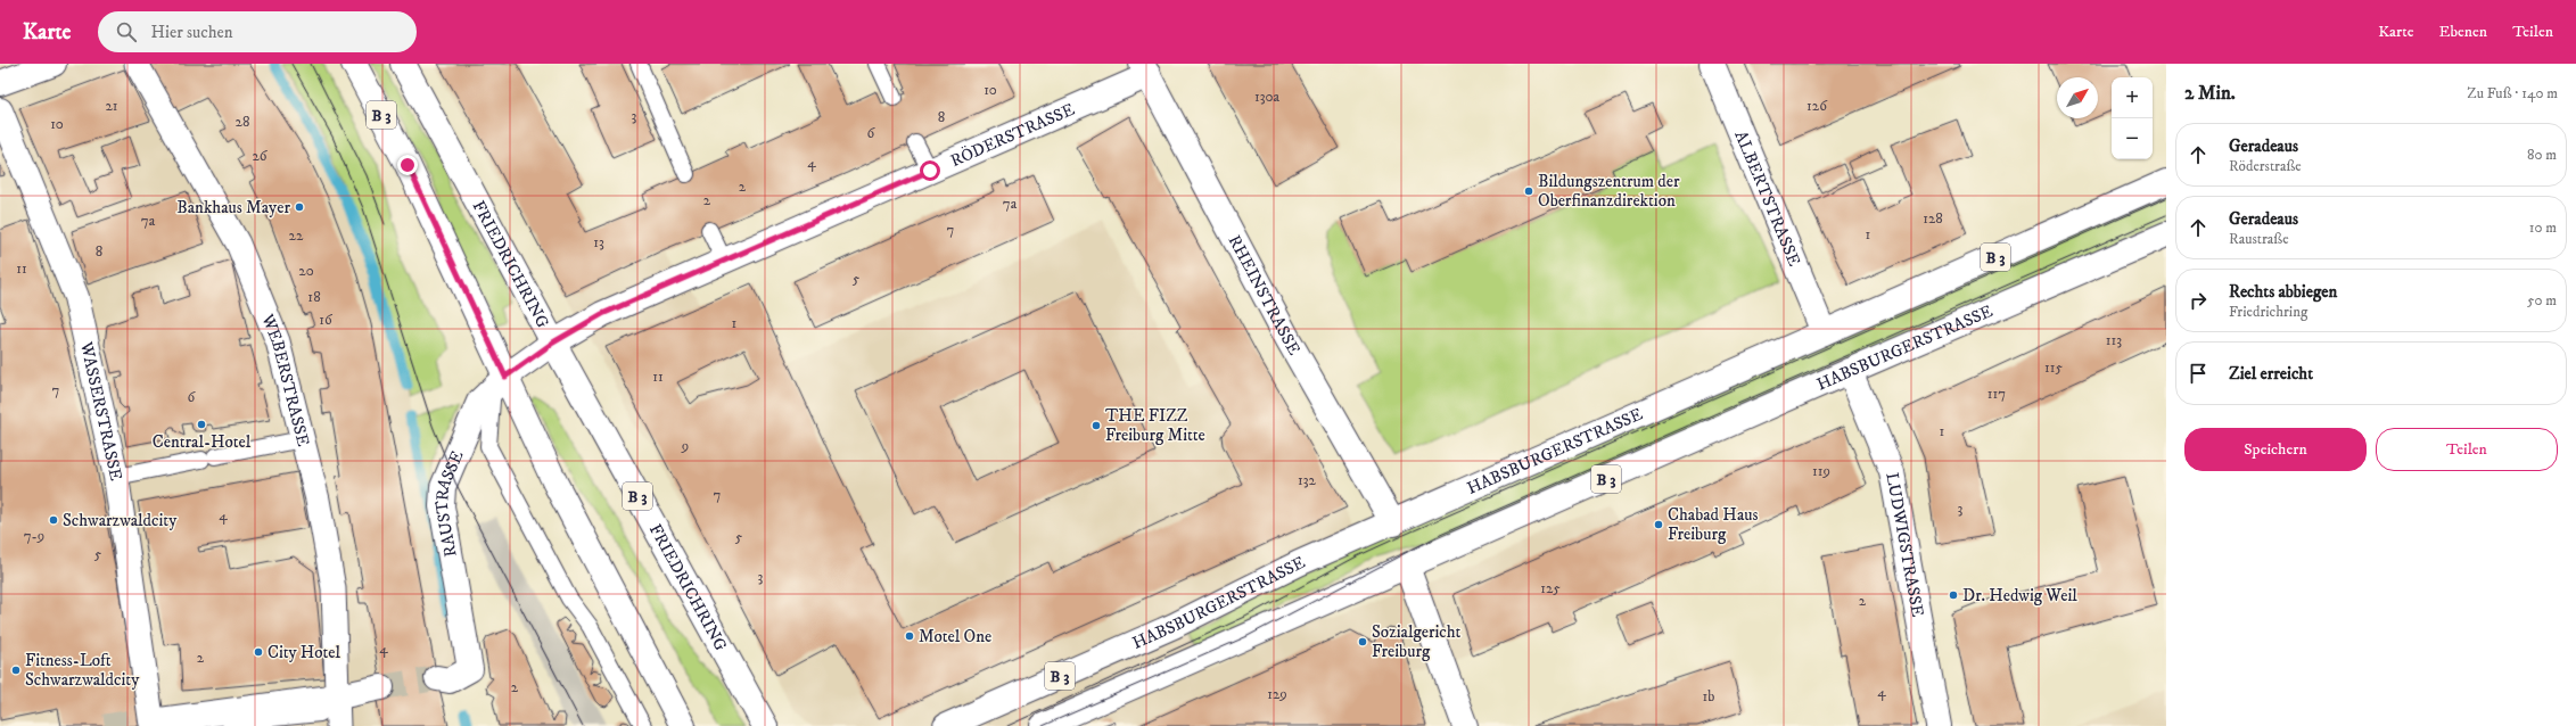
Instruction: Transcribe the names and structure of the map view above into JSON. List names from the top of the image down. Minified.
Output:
{"streets":{"main road":["B 3","RÖDERSTRASSE","ALBERTSTRASSE","FRIEDRICHRING","RHEINSTRASSE","HABSBURGERSTRASSE","WASSERSTRASSE","RAUSTRASSE","LUDWIGSTRASSE"],"street":["WEBERSTRASSE"]},"crossings":[["B 3","RAUSTRASSE"],["RÖDERSTRASSE","FRIEDRICHRING"],["RÖDERSTRASSE","RHEINSTRASSE"],["RÖDERSTRASSE","RAUSTRASSE"],["ALBERTSTRASSE","HABSBURGERSTRASSE"],["FRIEDRICHRING","RAUSTRASSE"],["RHEINSTRASSE","HABSBURGERSTRASSE"],["HABSBURGERSTRASSE","LUDWIGSTRASSE"]],"places":["Bildungszentrum der Oberfinanzdirektion","Bankhaus Mayer","Central-Hotel","THE FIZZ Freiburg Mitte","Schwarzwaldcity","Chabad Haus Freiburg","Dr. Hedwig Weil","Motel One","Sozialgericht Freiburg","City Hotel","Fitness-Loft Schwarzwaldcity"],"house_numbers":["10","130a","21","126","3","8","28","10","6","26","4","2","2","7a","128","7a","7","1","22","13","8","11","20","5","18","16","1","113","115","11","7","117","6","1","9","119","132","7","3","4","7-9","5","5","3","125","2","4","2","2","4","129","1b"],"north":"top right","page":{"header":"Karte","search":"Hier suchen","nav":["Karte","Ebenen","Teilen"],"heading":["2 Min.","Zu Fuß · 140 m"],"map_buttons":["+","−"],"list":[["Geradeaus","Röderstraße","80 m"],["Geradeaus","Raustraße","10 m"],["Rechts abbiegen","Friedrichring","50 m"],"Ziel erreicht"],"buttons":["Speichern","Teilen"]}}
